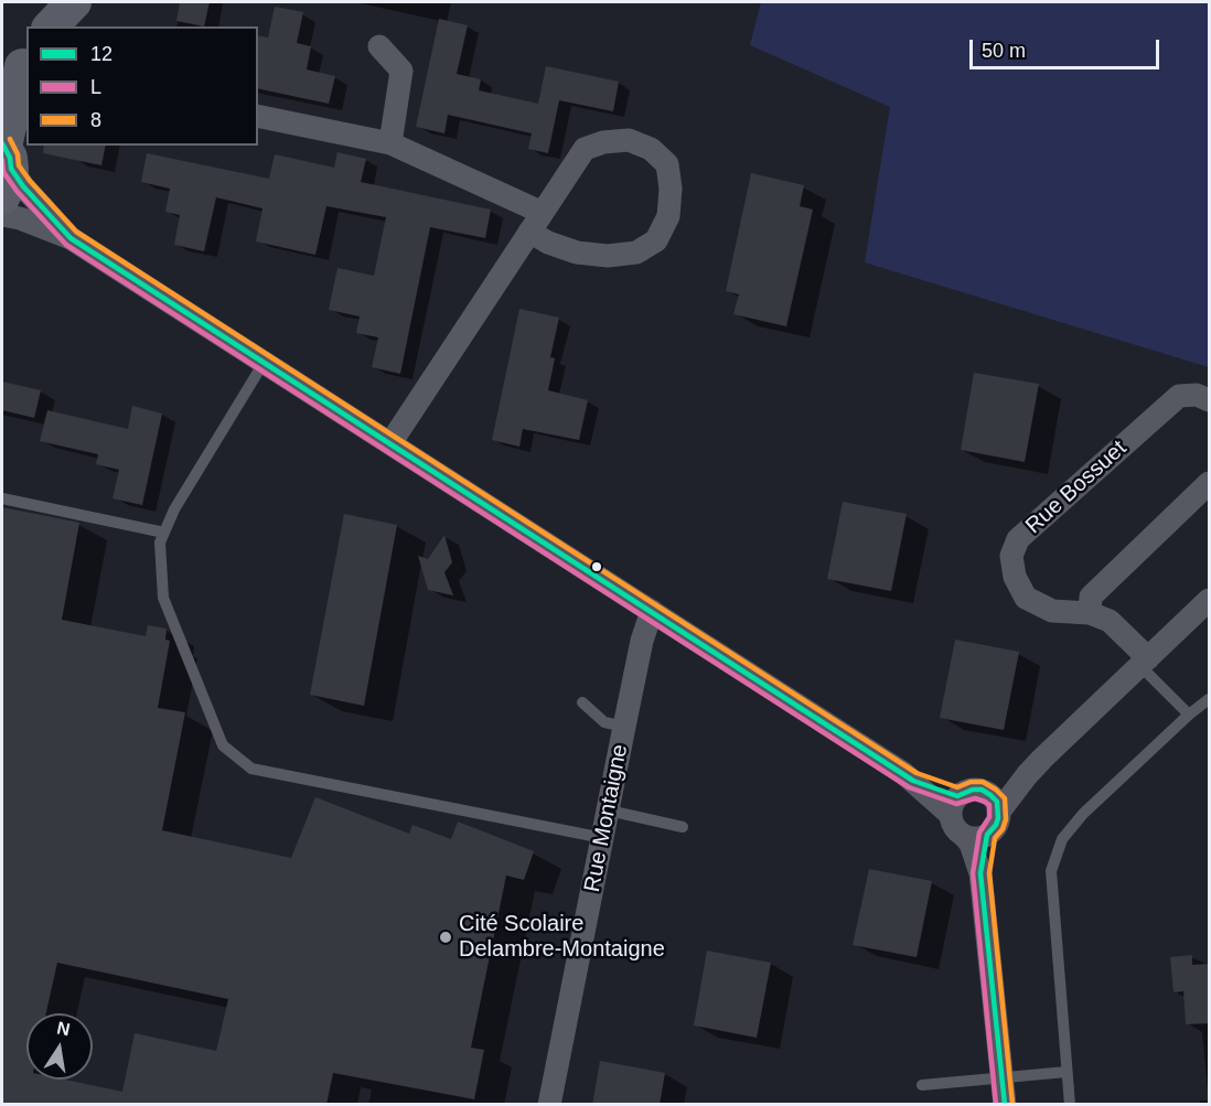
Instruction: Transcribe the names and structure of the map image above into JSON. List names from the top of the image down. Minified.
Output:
{"streets":{"street":["Rue Bossuet","Rue Montaigne"]},"places":["Cité Scolaire Delambre-Montaigne"],"lines":["transit line 8","transit line 12","transit line L"],"legend":["12","L","8"],"scale_bar":"50 m","north":"top"}
